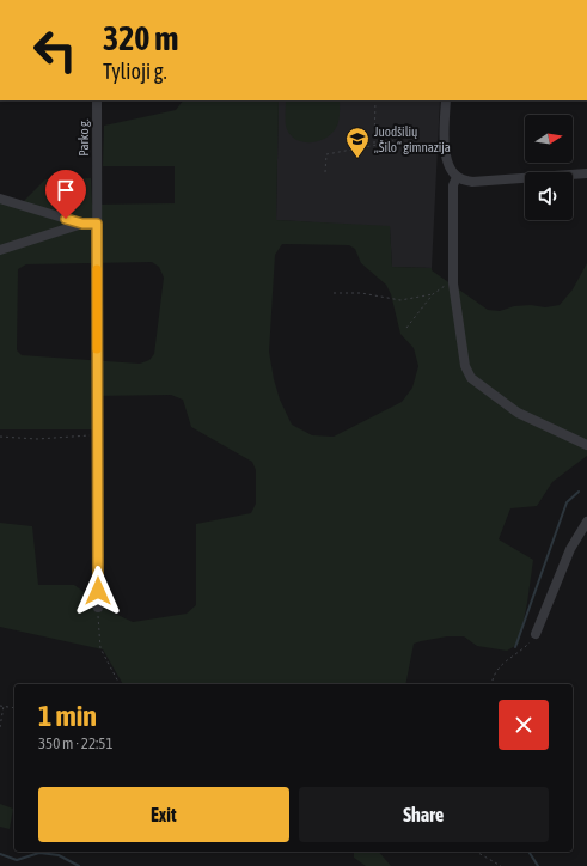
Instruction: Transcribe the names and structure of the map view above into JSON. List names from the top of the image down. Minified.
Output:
{"streets":{"street":["Parko g."]},"places":{"school or university":["Juodšilių „Šilo“ gimnazija"]},"north":"right","page":{"turn":["320 m","Tylioji g."],"heading":["1 min","350 m · 22:51"],"buttons":["Exit","Share"]}}
